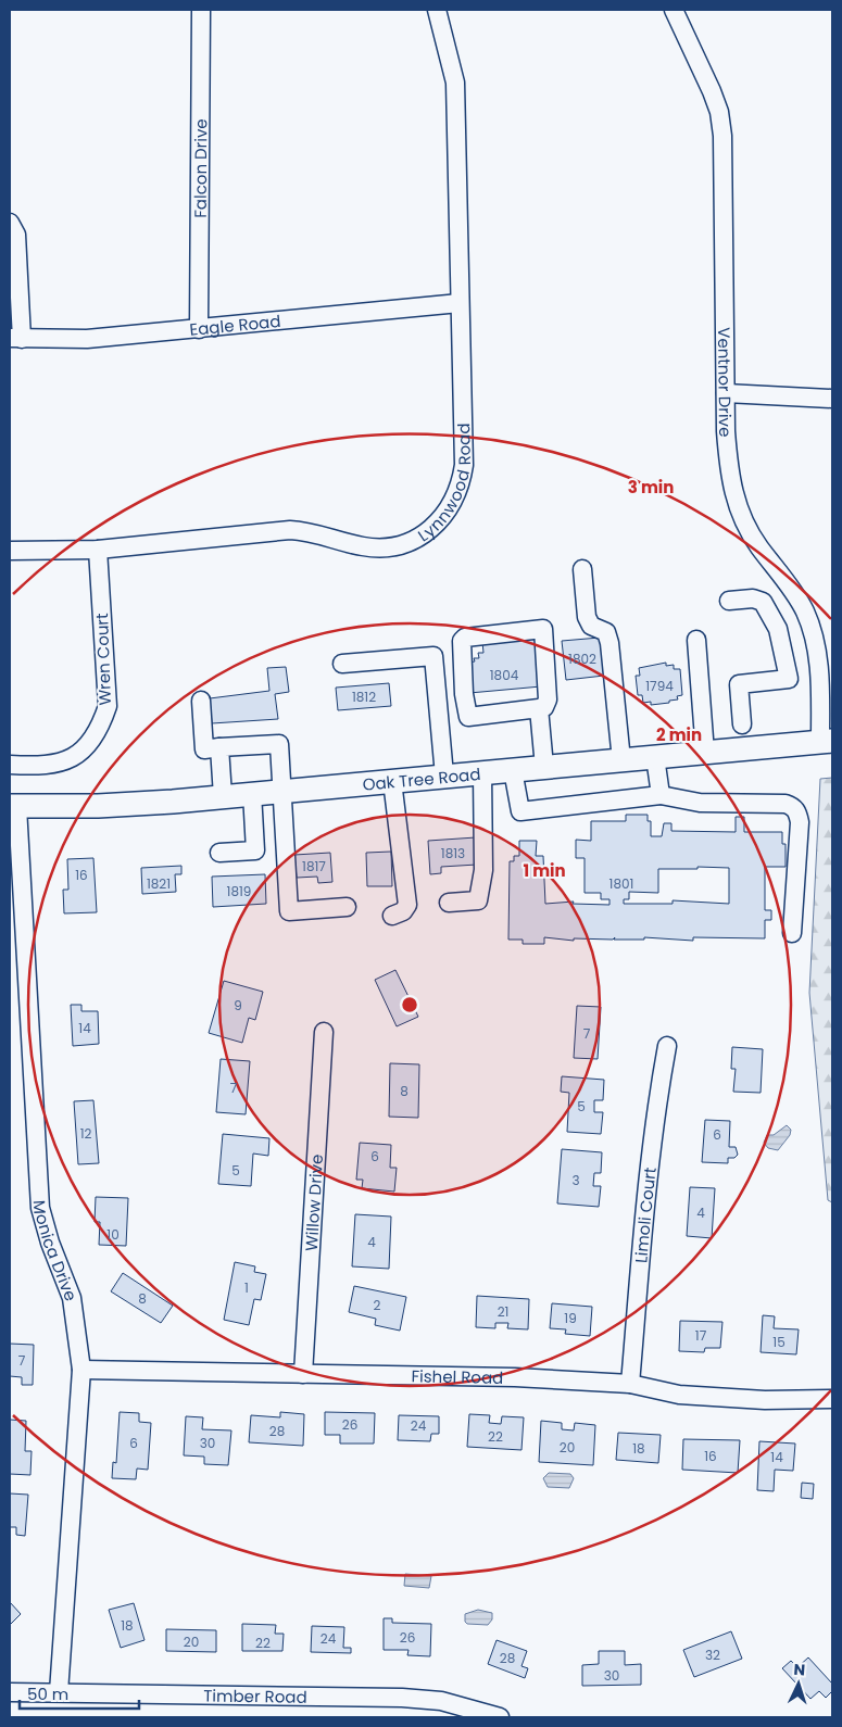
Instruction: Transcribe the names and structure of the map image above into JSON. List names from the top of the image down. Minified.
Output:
{"streets":{"main road":["Oak Tree Road"],"street":["Falcon Drive","Eagle Road","Ventnor Drive","Lynnwood Road","Wren Court","Willow Drive","Limoli Court","Monica Drive","Fishel Road","Timber Road"]},"crossings":[["Falcon Drive","Eagle Road"],["Eagle Road","Lynnwood Road"],["Ventnor Drive","Oak Tree Road"],["Lynnwood Road","Wren Court"],["Oak Tree Road","Monica Drive"],["Willow Drive","Fishel Road"],["Limoli Court","Fishel Road"],["Monica Drive","Fishel Road"],["Monica Drive","Timber Road"]],"house_numbers":["1802","1804","1794","1812","1813","1817","16","1821","1801","1819","9","14","7","7","8","5","12","6","6","5","3","4","10","4","1","8","2","21","19","17","15","7","26","24","28","22","6","30","20","18","16","14","18","26","24","20","22","32","28","30"],"scale_bar":"50 m","north":"top","rings":["3 min","2 min","1 min"]}
